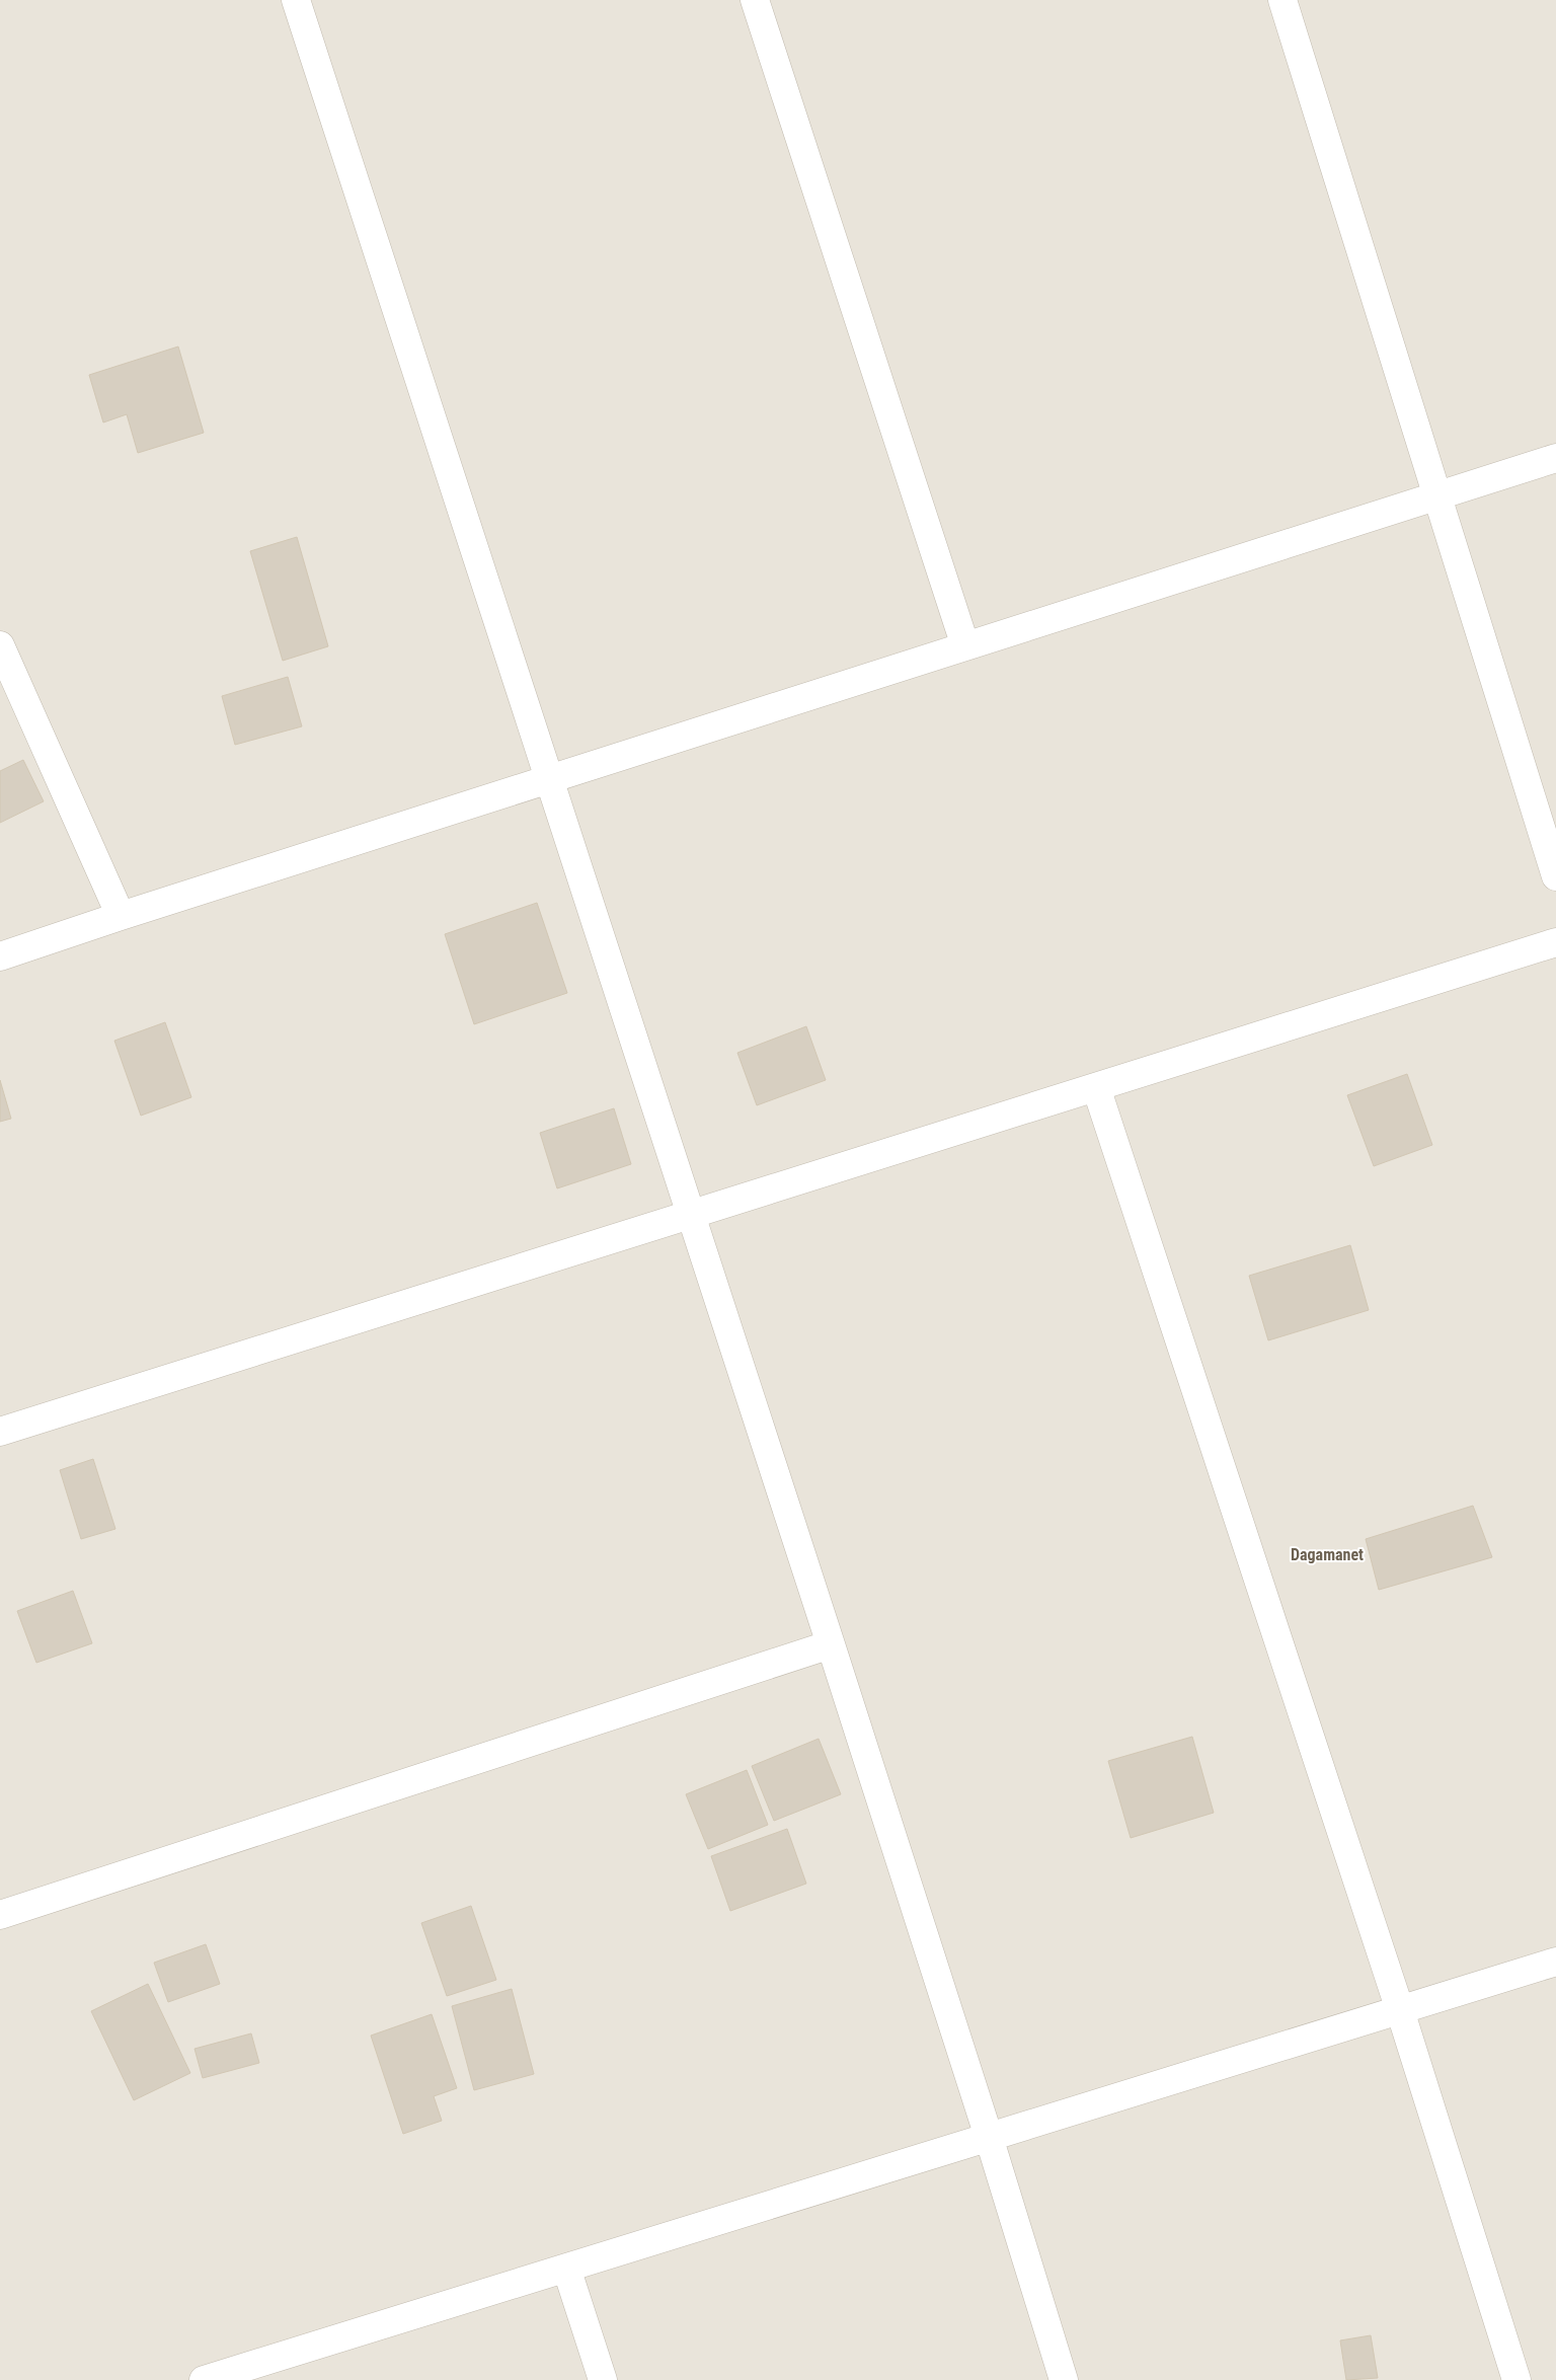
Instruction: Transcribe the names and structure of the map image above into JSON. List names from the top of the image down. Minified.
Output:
{"districts":["Dagamanet"]}
